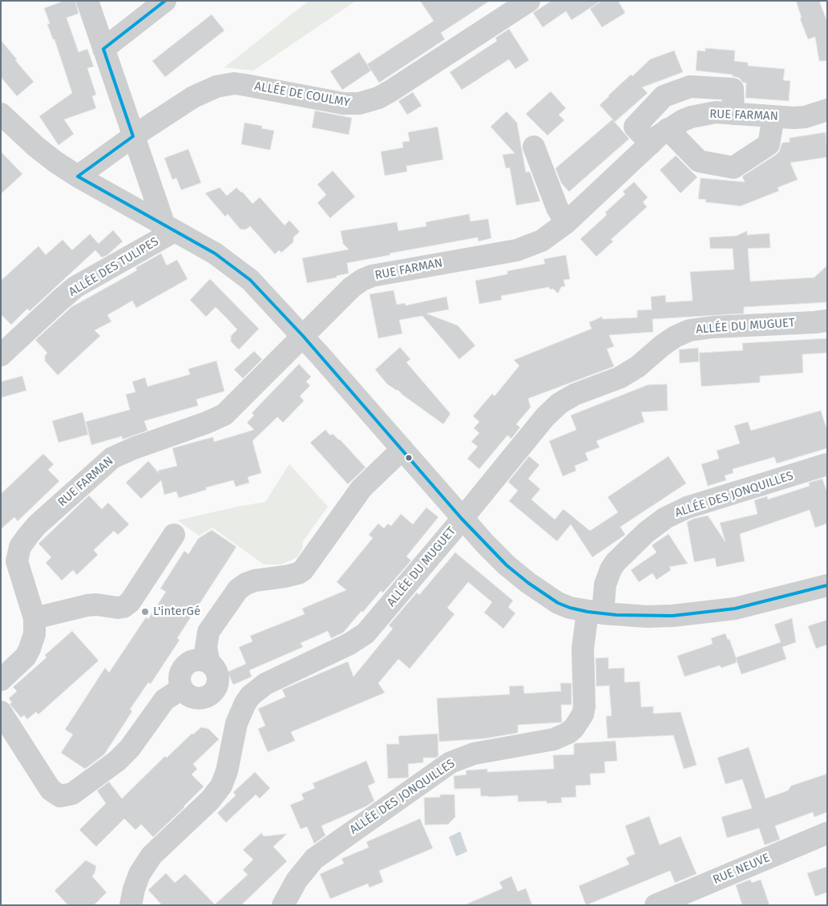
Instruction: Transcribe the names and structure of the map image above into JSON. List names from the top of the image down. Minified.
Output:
{"streets":{"street":["ALLÉE DE COULMY","RUE FARMAN","ALLÉE DES TULIPES","ALLÉE DU MUGUET","ALLÉE DES JONQUILLES","RUE NEUVE"]},"places":["L'interGé"]}
